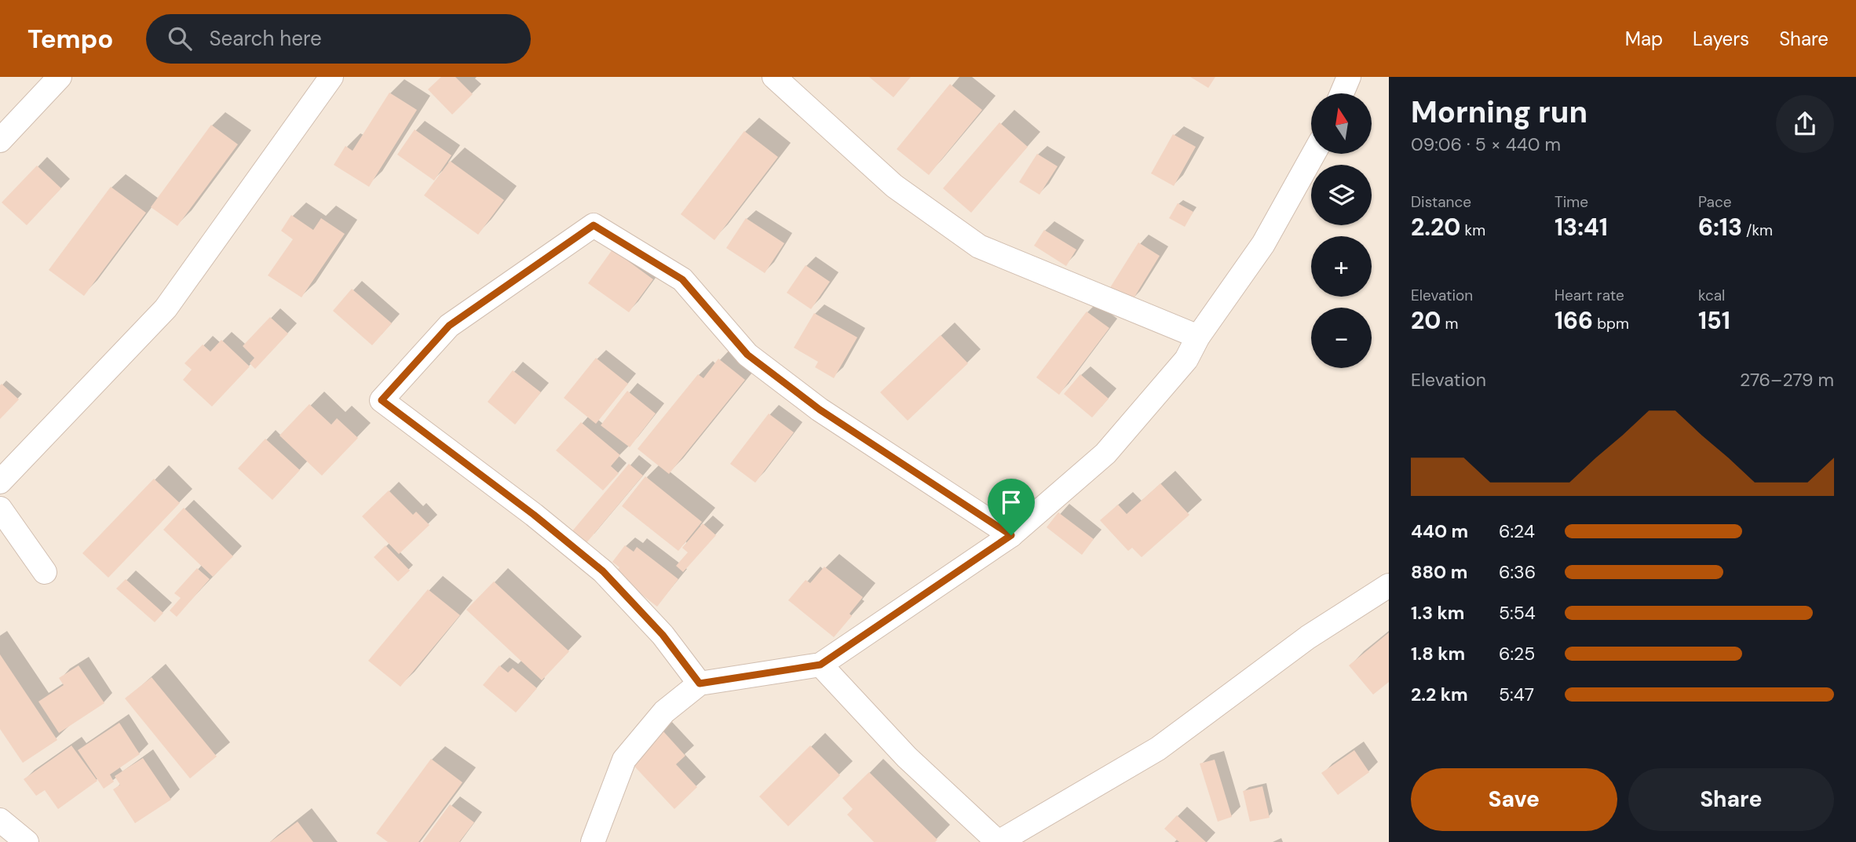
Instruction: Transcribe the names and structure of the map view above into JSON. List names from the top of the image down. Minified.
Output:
{"north":"top","page":{"header":"Tempo","search":"Search here","nav":["Map","Layers","Share"],"heading":["Morning run","09:06 · 5 × 440 m"],"map_buttons":["+","−"],"stats":[["Distance","2.20 km"],["Time","13:41"],["Pace","6:13 /km"],["Elevation","20 m"],["Heart rate","166 bpm"],["kcal","151"]],"chart":["Elevation","276–279 m"],"list":[{"name":"440 m","note":"6:24"},{"name":"880 m","note":"6:36"},{"name":"1.3 km","note":"5:54"},{"name":"1.8 km","note":"6:25"},{"name":"2.2 km","note":"5:47"}],"buttons":["Save","Share"]}}
